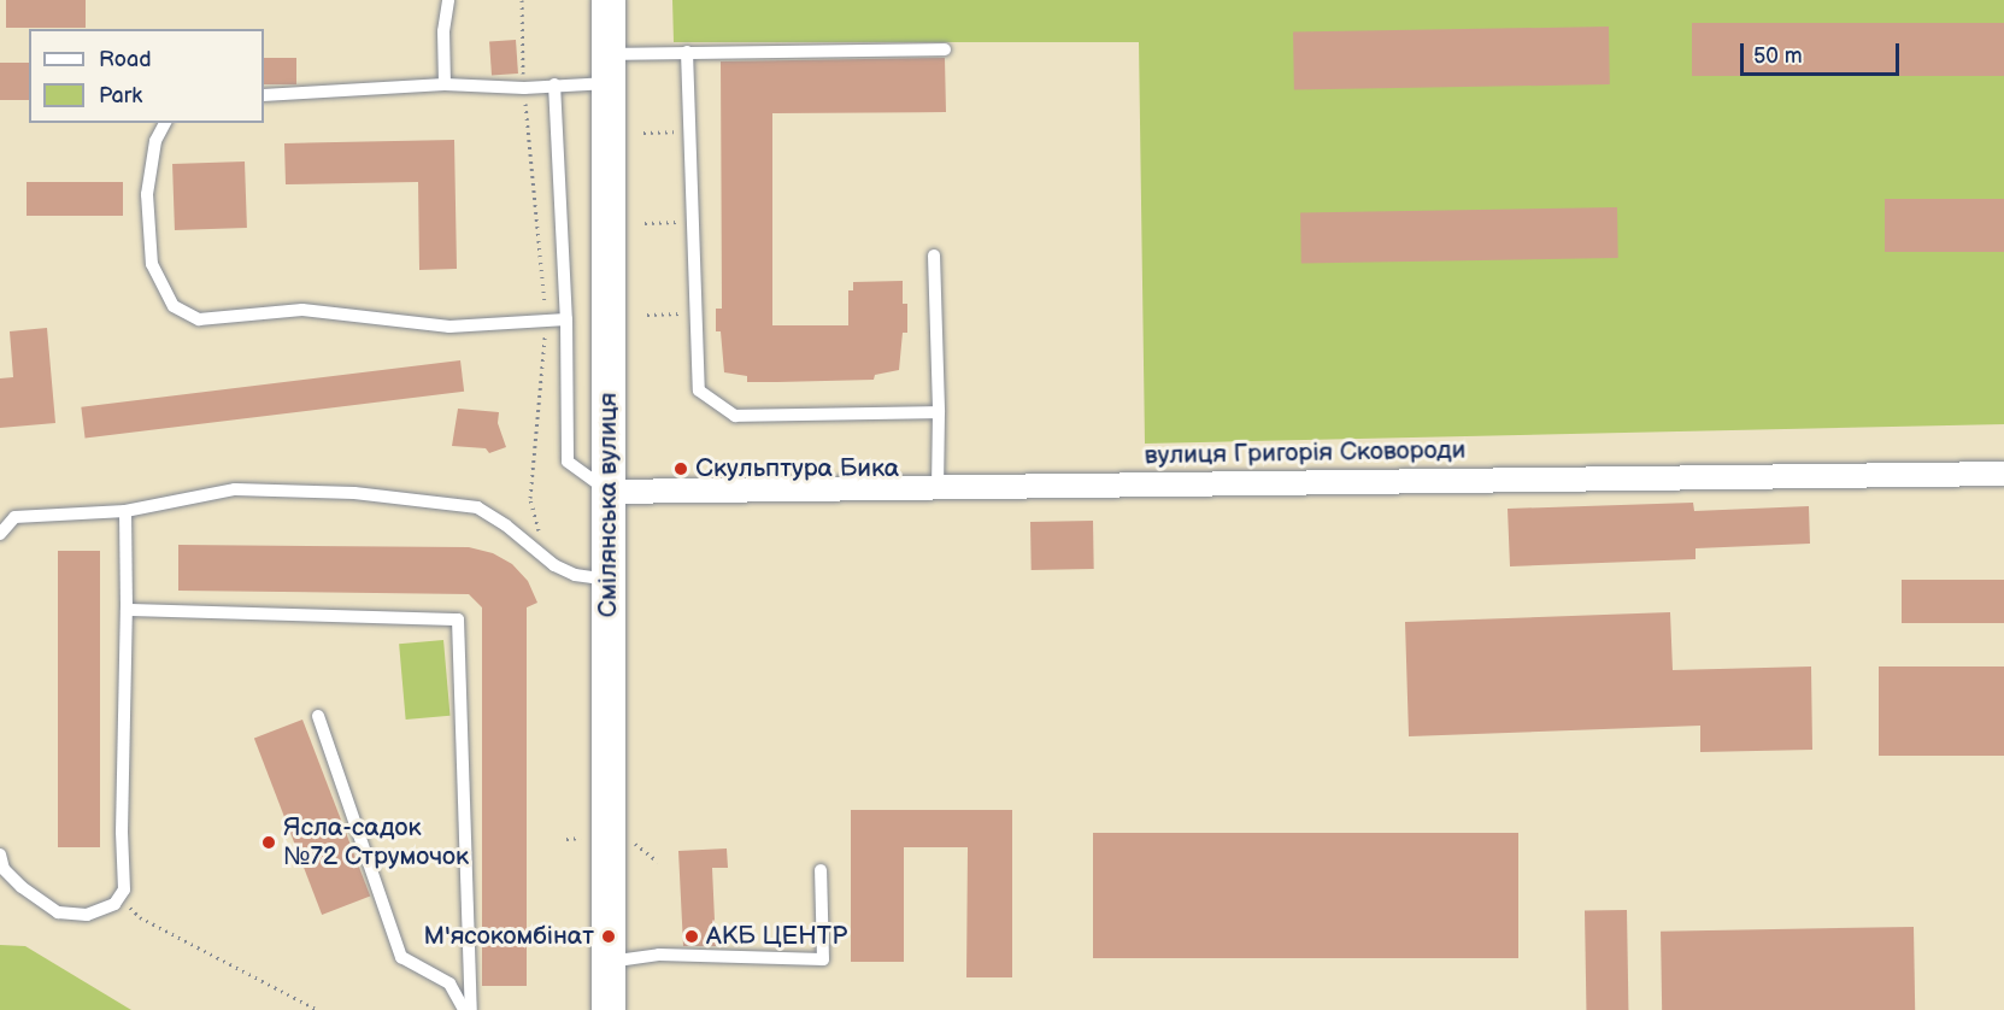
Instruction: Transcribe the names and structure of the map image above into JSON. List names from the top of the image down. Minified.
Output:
{"streets":{"main road":["Смілянська вулиця"],"street":["вулиця Григорія Сковороди"]},"crossings":[["вулиця Григорія Сковороди","Смілянська вулиця"]],"places":["Cкульптура Бика","Ясла-садок №72 Струмочок","М'ясокомбінат","АКБ ЦЕНТР"],"legend":["Road","Park"],"scale_bar":"50 m"}
